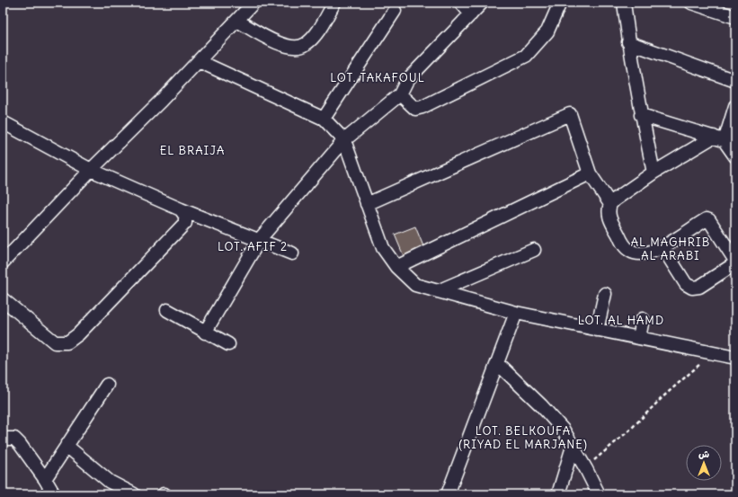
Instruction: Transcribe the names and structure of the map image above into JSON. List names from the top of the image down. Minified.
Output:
{"districts":["LOT. TAKAFOUL","EL BRAIJA","AL MAGHRIB AL ARABI","LOT. AFIF 2","LOT. AL HAMD","LOT. BELKOUFA (RIYAD EL MARJANE)"],"north":"top"}
